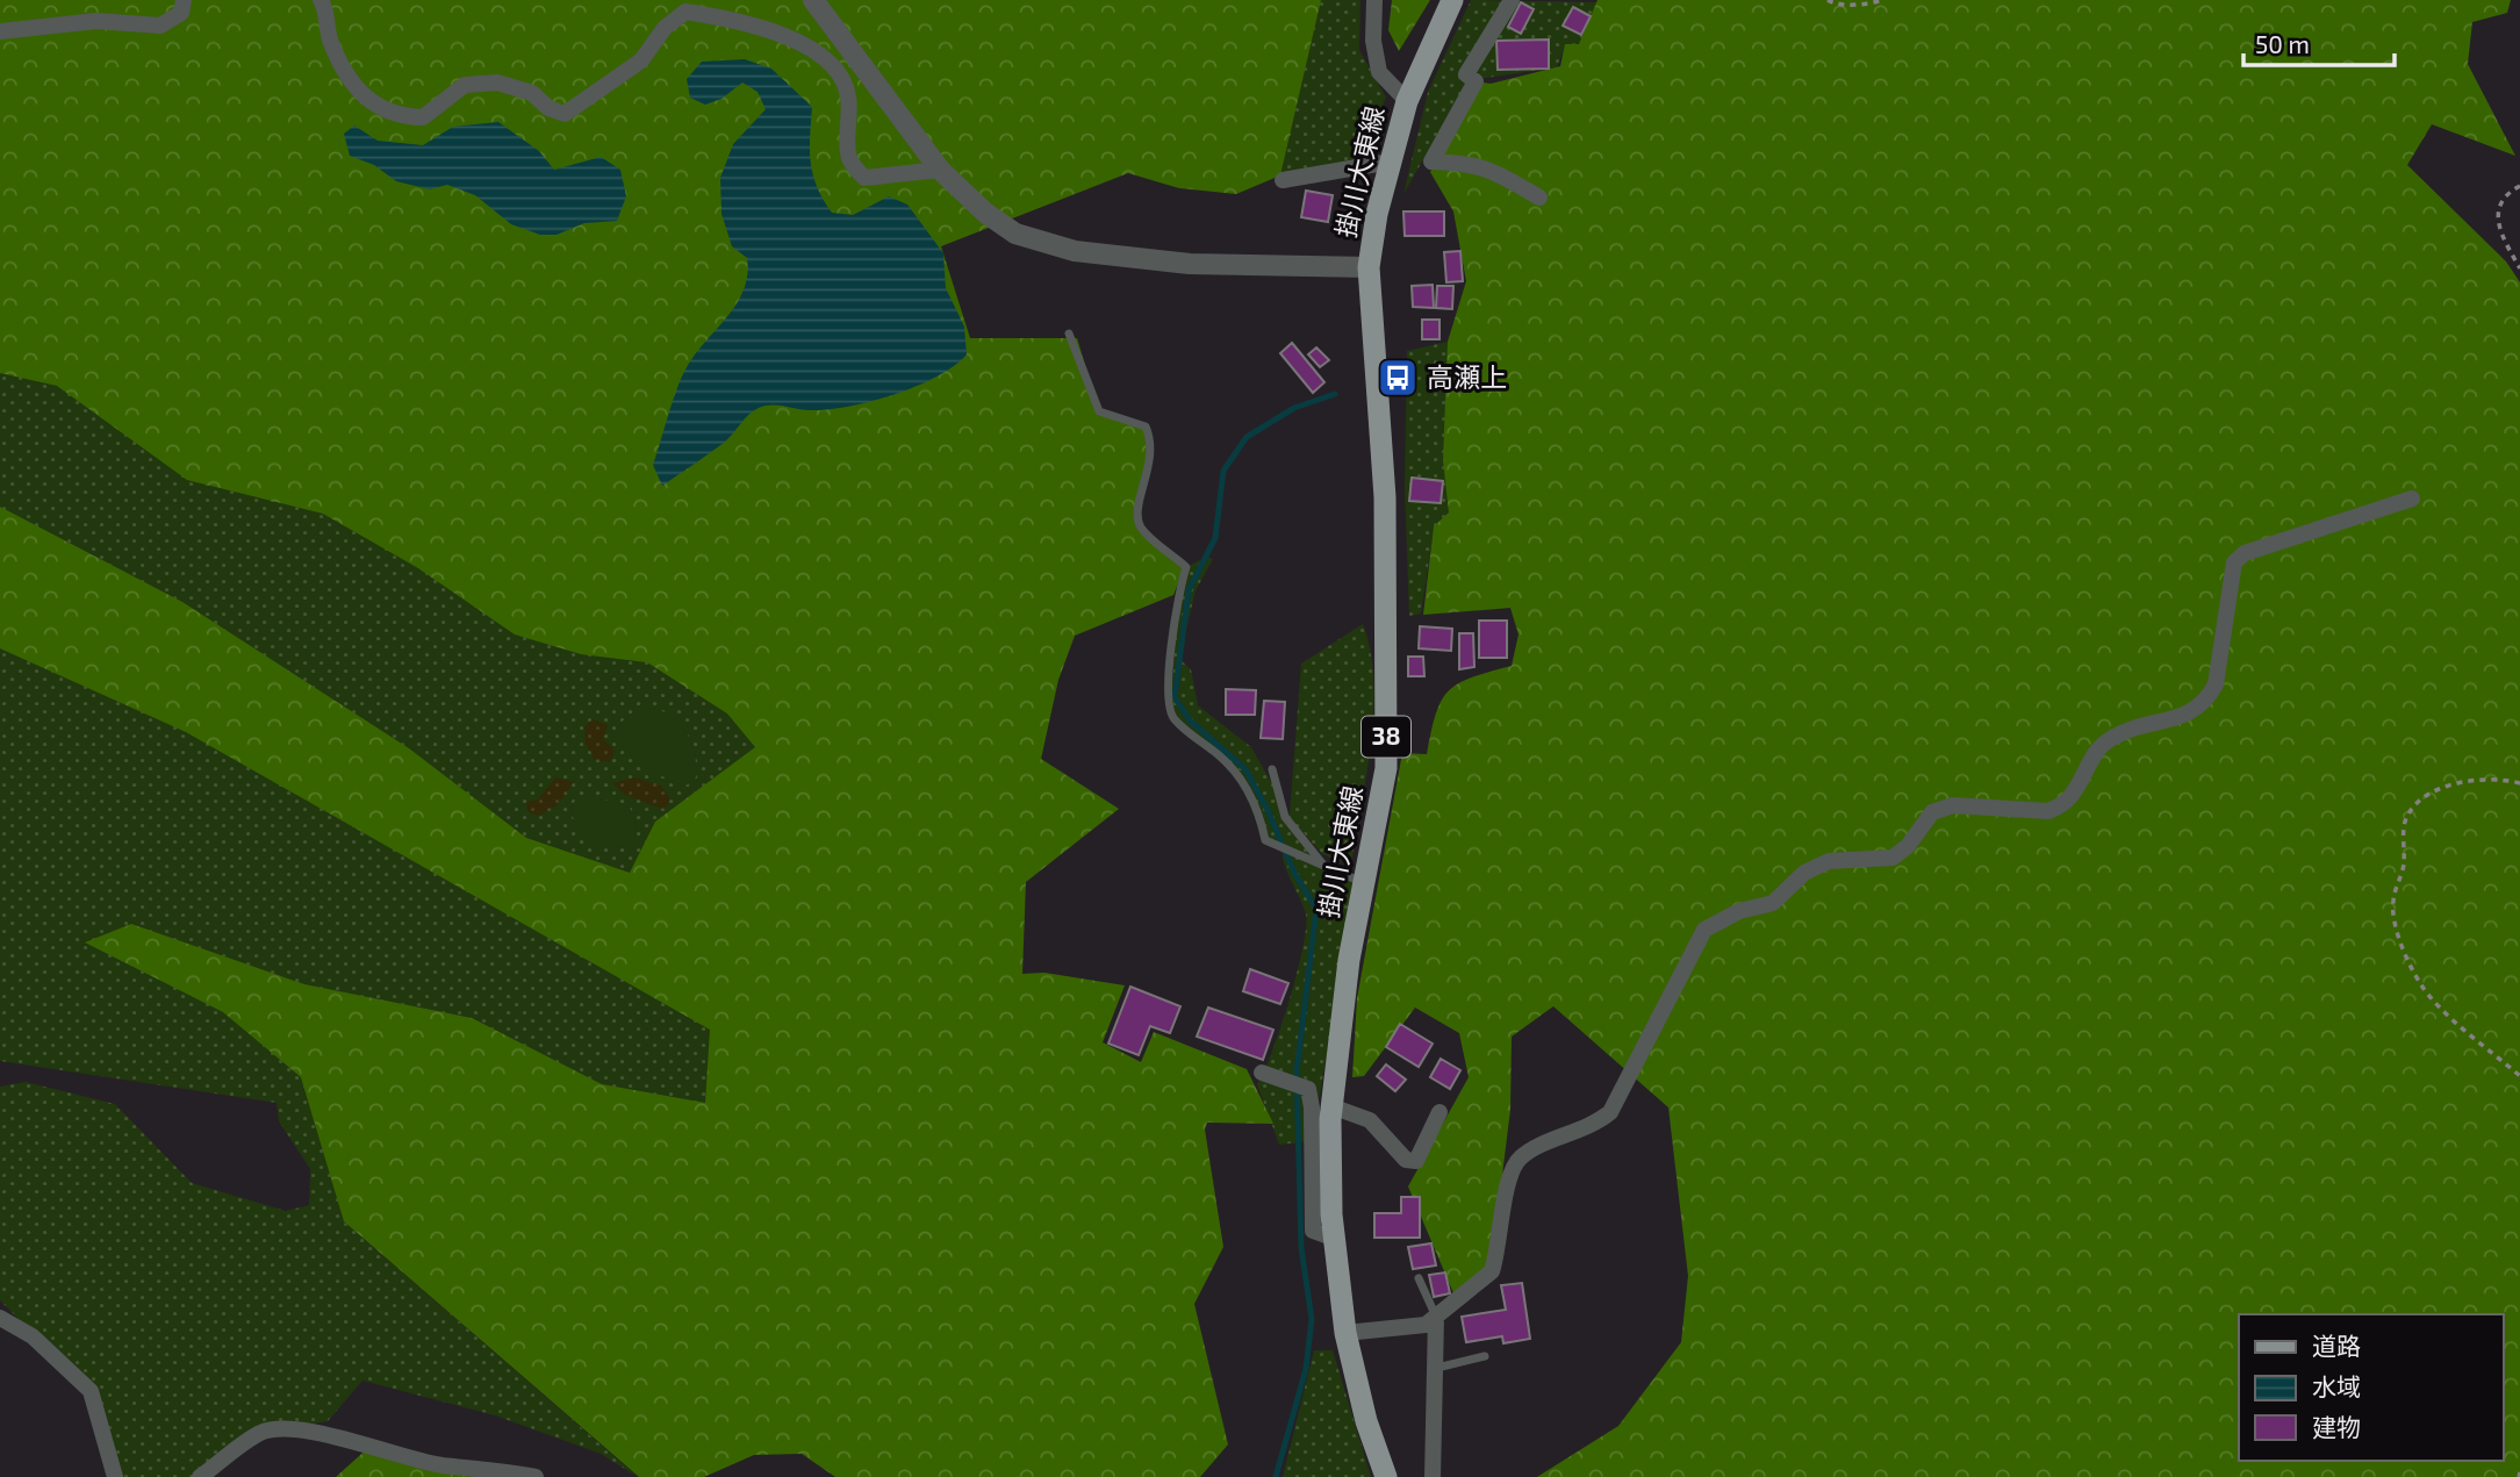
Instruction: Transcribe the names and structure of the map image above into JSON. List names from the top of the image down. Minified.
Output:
{"streets":{"main road":["掛川大東線","38"]},"places":{"bus stop":["高瀬上"]},"legend":["道路","水域","建物"],"scale_bar":"50 m"}
